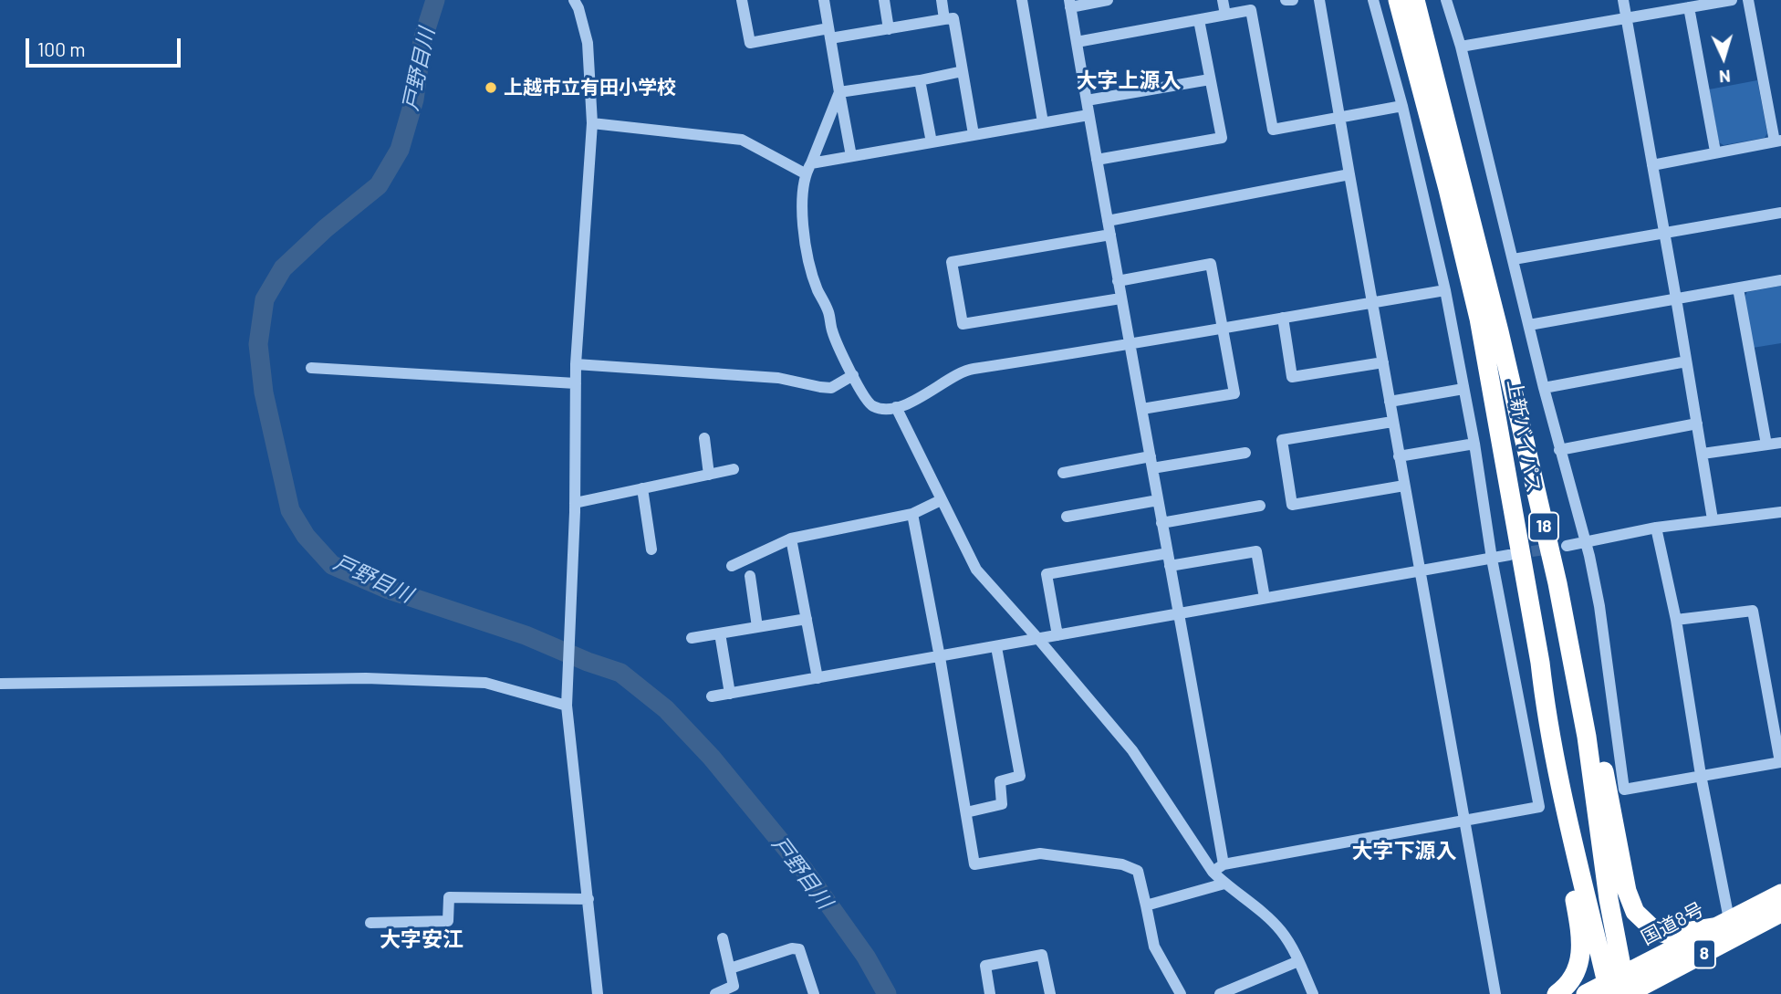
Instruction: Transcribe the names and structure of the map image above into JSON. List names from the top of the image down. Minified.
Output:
{"streets":{"highway":["上新バイパス","18","国道8号","8"]},"crossings":[["上新バイパス","国道8号"]],"districts":["大字上源入","大字下源入","大字安江"],"water":["戸野目川"],"places":["上越市立有田小学校"],"scale_bar":"100 m","north":"bottom"}
